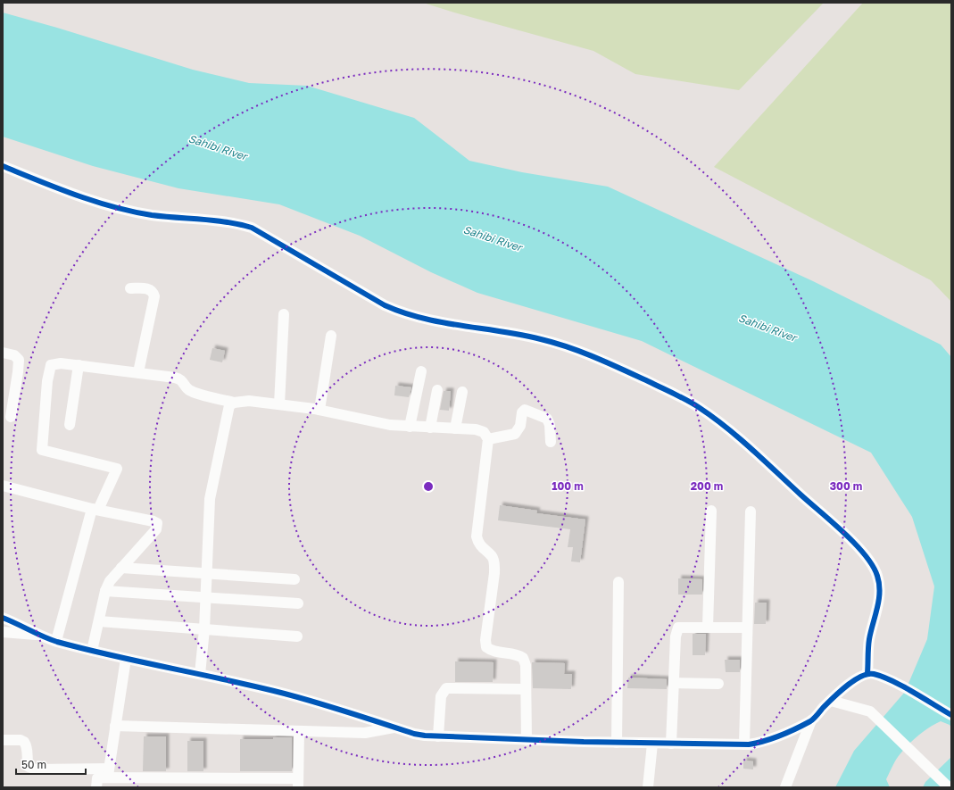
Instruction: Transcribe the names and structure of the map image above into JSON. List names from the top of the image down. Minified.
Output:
{"water":["Sahibi River"],"scale_bar":"50 m","rings":["100 m","200 m","300 m"]}
